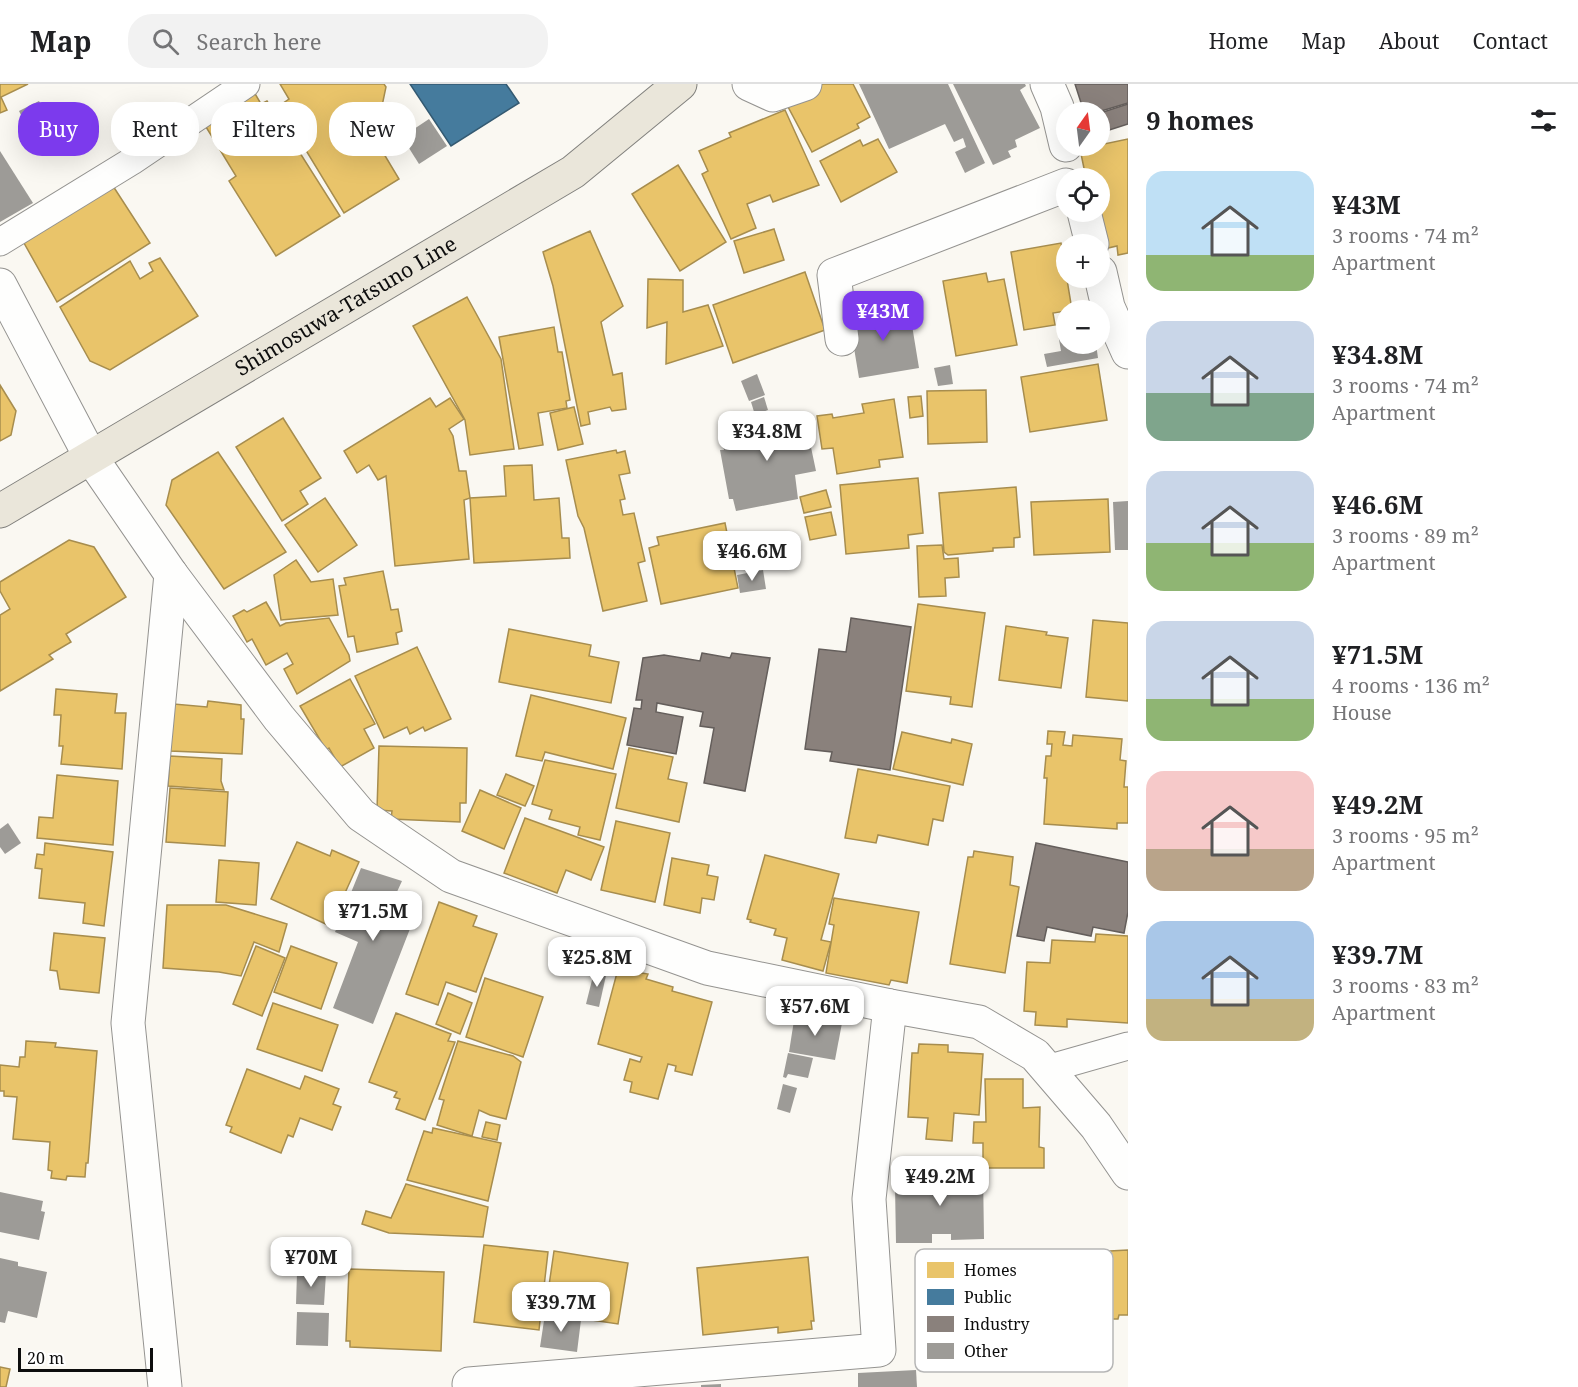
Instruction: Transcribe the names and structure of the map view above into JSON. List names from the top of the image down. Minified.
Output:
{"streets":{"main road":["Shimosuwa-Tatsuno Line"]},"legend":["Homes","Public","Industry","Other"],"scale_bar":"20 m","north":"top","page":{"header":"Map","search":"Search here","nav":["Home","Map","About","Contact"],"heading":"9 homes","map_buttons":["+","−"],"chip":["Buy","Rent","Filters","New"],"list":[{"name":"¥43M","note":"3 rooms · 74 m² · Apartment"},{"name":"¥34.8M","note":"3 rooms · 74 m² · Apartment"},{"name":"¥46.6M","note":"3 rooms · 89 m² · Apartment"},{"name":"¥71.5M","note":"4 rooms · 136 m² · House"},{"name":"¥49.2M","note":"3 rooms · 95 m² · Apartment"},{"name":"¥39.7M","note":"3 rooms · 83 m² · Apartment"}],"price":["¥43M","¥34.8M","¥46.6M","¥71.5M","¥25.8M","¥57.6M","¥49.2M","¥70M","¥39.7M"],"scale":"20 m"}}
